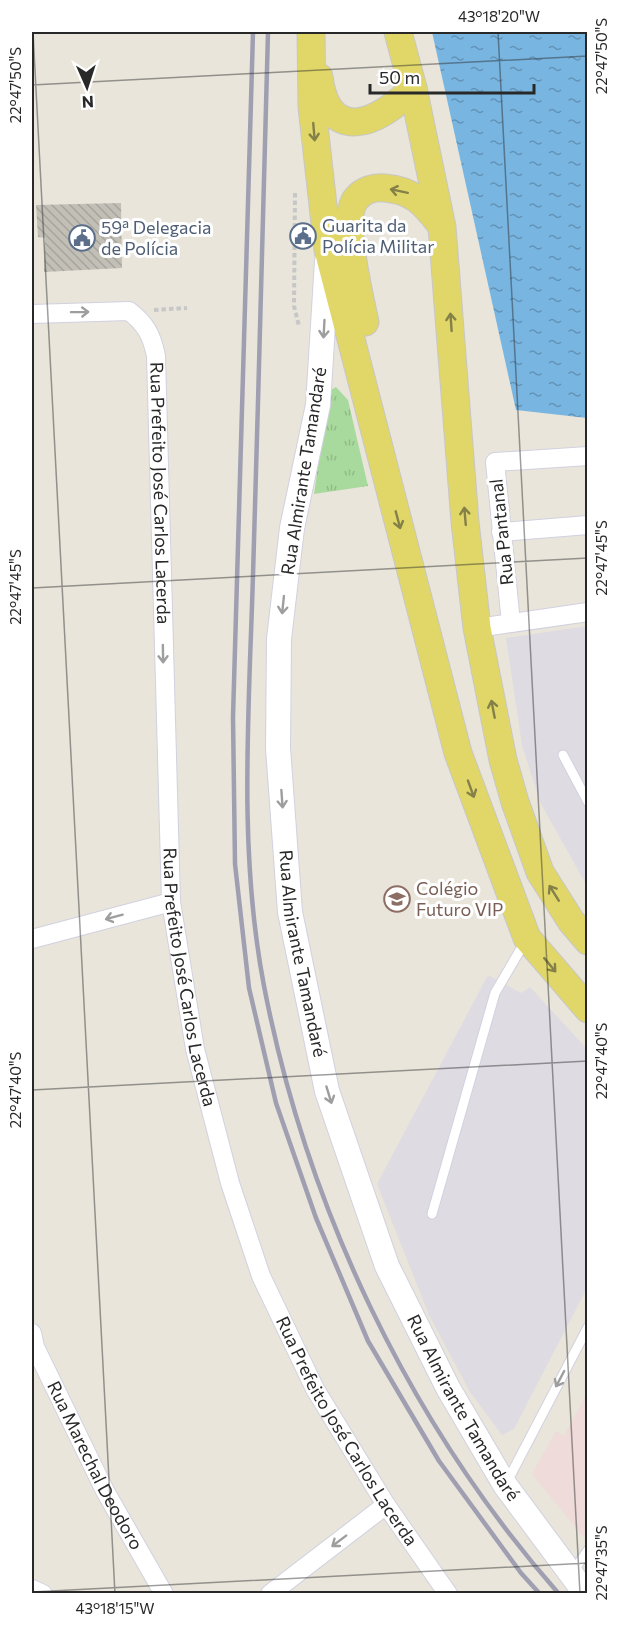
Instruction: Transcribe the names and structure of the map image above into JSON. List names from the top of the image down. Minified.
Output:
{"streets":{"main road":["Rua Almirante Tamandaré"],"street":["Rua Prefeito José Carlos Lacerda","Rua Pantanal","Rua Marechal Deodoro"]},"one_way":["Rua Prefeito José Carlos Lacerda"],"places":{"public building":["Guarita da Polícia Militar","59ª Delegacia de Polícia"],"school or university":["Colégio Futuro VIP"]},"scale_bar":"50 m","north":"bottom","coordinates":["43°18'20\"W","22°47'50\"S","22°47'45\"S","22°47'40\"S","22°47'35\"S","43°18'15\"W"]}
